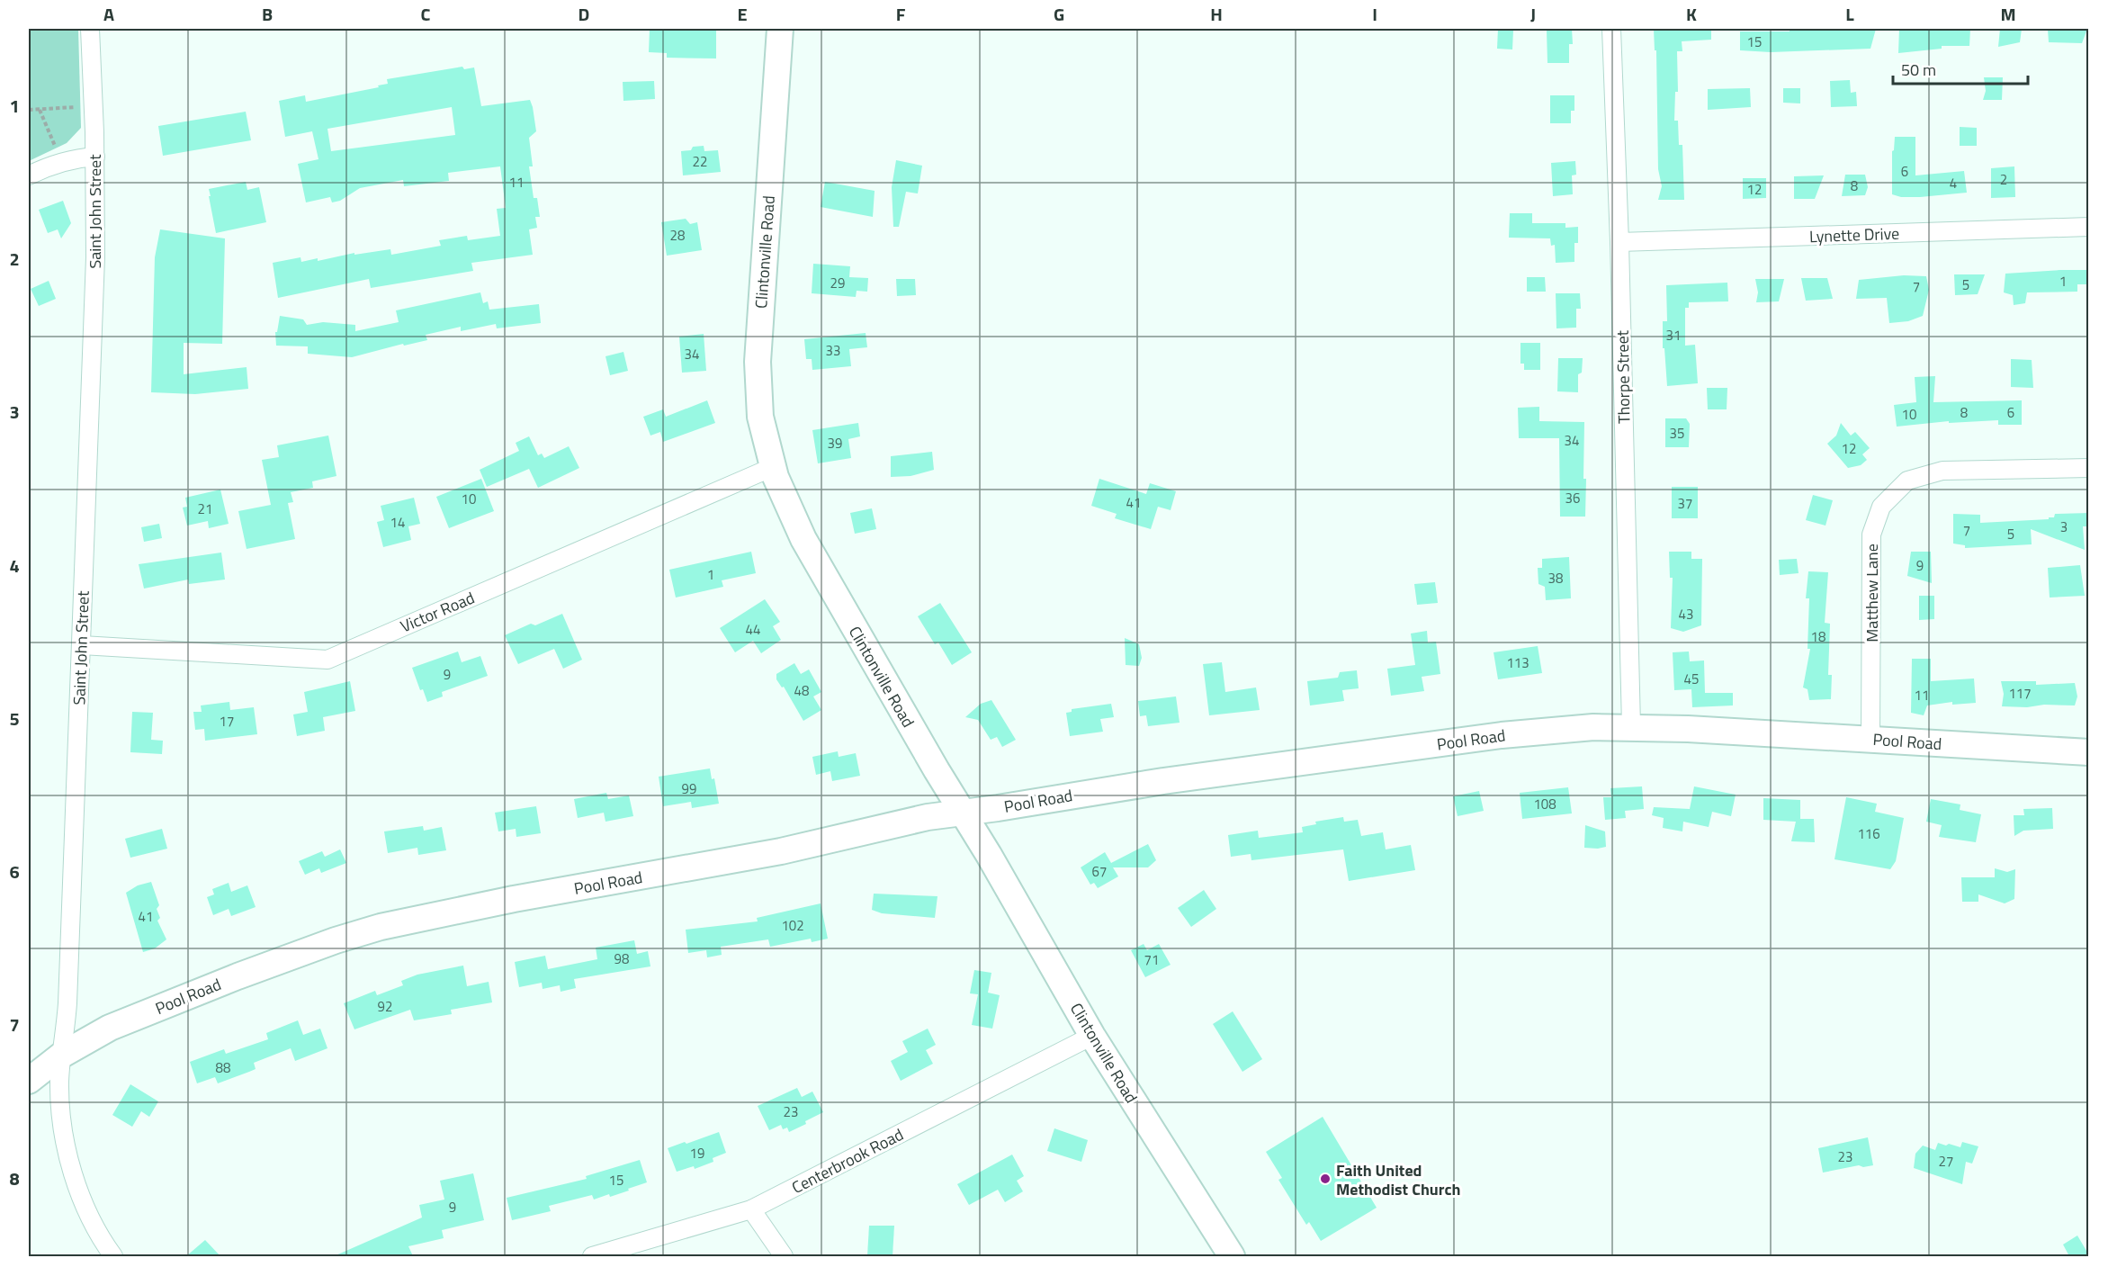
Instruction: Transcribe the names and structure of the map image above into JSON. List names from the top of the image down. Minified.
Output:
{"streets":{"street":["Saint John Street","Lynette Drive","Clintonville Road","Thorpe Street","Matthew Lane","Victor Road","Pool Road","Centerbrook Road"]},"crossings":[["Saint John Street","Victor Road"],["Saint John Street","Pool Road"],["Lynette Drive","Thorpe Street"],["Clintonville Road","Victor Road"],["Clintonville Road","Pool Road"],["Clintonville Road","Centerbrook Road"],["Thorpe Street","Pool Road"],["Matthew Lane","Pool Road"]],"places":["Faith United Methodist Church"],"house_numbers":["15","22","6","2","11","4","8","12","28","1","29","5","7","31","33","34","8","6","10","35","34","39","12","36","10","41","37","21","14","3","7","5","9","1","38","43","44","18","113","9","45","48","117","11","17","99","108","116","67","41","102","98","71","92","88","23","19","23","27","15","9"],"scale_bar":"50 m","grid":{"columns":["A","B","C","D","E","F","G","H","I","J","K","L","M"],"rows":["1","2","3","4","5","6","7","8"]}}
